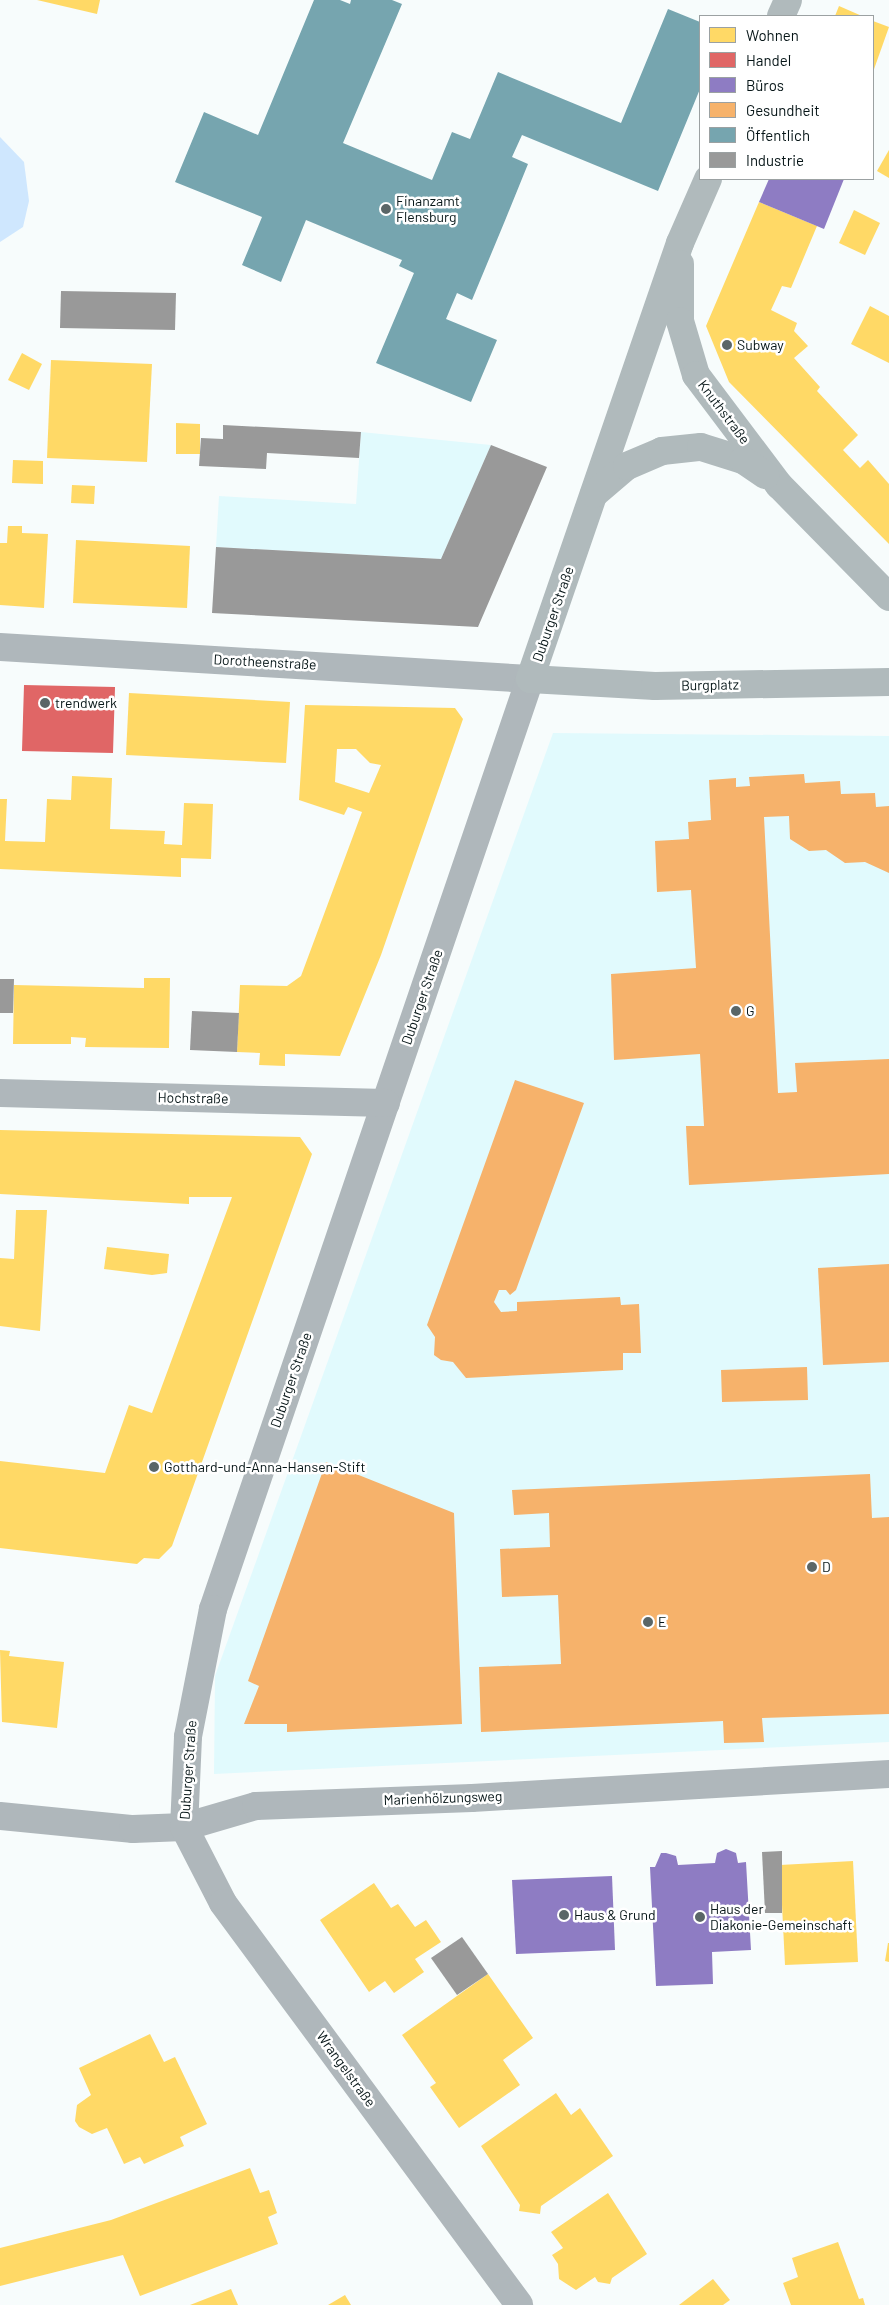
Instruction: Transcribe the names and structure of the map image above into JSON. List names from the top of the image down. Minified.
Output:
{"streets":{"main road":["Knuthstraße","Duburger Straße","Burgplatz"],"street":["Dorotheenstraße","Hochstraße","Marienhölzungsweg","Wrangelstraße"]},"crossings":[["Knuthstraße","Duburger Straße"],["Duburger Straße","Dorotheenstraße"],["Duburger Straße","Burgplatz"],["Duburger Straße","Hochstraße"],["Duburger Straße","Marienhölzungsweg"],["Duburger Straße","Wrangelstraße"],["Dorotheenstraße","Burgplatz"],["Marienhölzungsweg","Wrangelstraße"]],"places":["Finanzamt Flensburg","Subway","trendwerk","G","Gotthard-und-Anna-Hansen-Stift","D","E","Haus & Grund","Haus der Diakonie-Gemeinschaft"],"legend":["Wohnen","Handel","Büros","Gesundheit","Öffentlich","Industrie"]}
